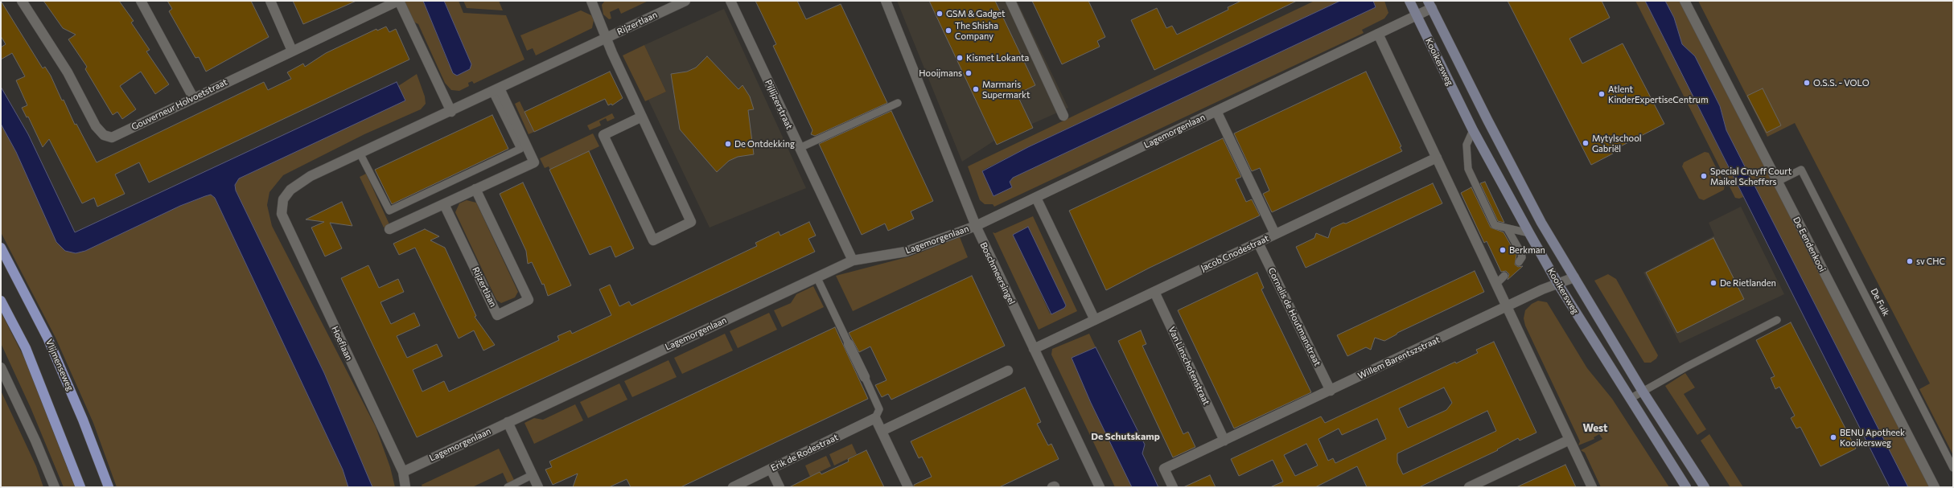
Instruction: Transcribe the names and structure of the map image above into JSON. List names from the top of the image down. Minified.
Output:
{"streets":{"main road":["Vlijmenseweg"],"street":["Rijzertlaan","Kooikersweg","Gouverneur Holvoetstraat","Pijlijzerstraat","Lagemorgenlaan","De Eendenkooi","Jacob Cnodestraat","Boschmeersingel","Cornelis de Houtmanstraat","Hoeflaan","Willem Barentszstraat","Van Linschotenstraat","Erik de Rodestraat"],"lane":["De Fuik"]},"crossings":[["Rijzertlaan","Hoeflaan"],["Kooikersweg","Lagemorgenlaan"],["Kooikersweg","Willem Barentszstraat"],["Pijlijzerstraat","Lagemorgenlaan"],["Lagemorgenlaan","Boschmeersingel"],["Lagemorgenlaan","Hoeflaan"],["De Eendenkooi","De Fuik"],["Jacob Cnodestraat","Boschmeersingel"],["Jacob Cnodestraat","Cornelis de Houtmanstraat"],["Jacob Cnodestraat","Van Linschotenstraat"],["Cornelis de Houtmanstraat","Willem Barentszstraat"],["Willem Barentszstraat","Van Linschotenstraat"]],"districts":["West","De Schutskamp"],"places":["GSM & Gadget","The Shisha Company","Kismet Lokanta","Hooijmans","O.S.S. - VOLO","Marmaris Supermarkt","Atlent KinderExpertiseCentrum","Mytylschool Gabriël","De Ontdekking","Special Cruyff Court Maikel Scheffers","Berkman","sv CHC","De Rietlanden","BENU Apotheek Kooikersweg"]}
